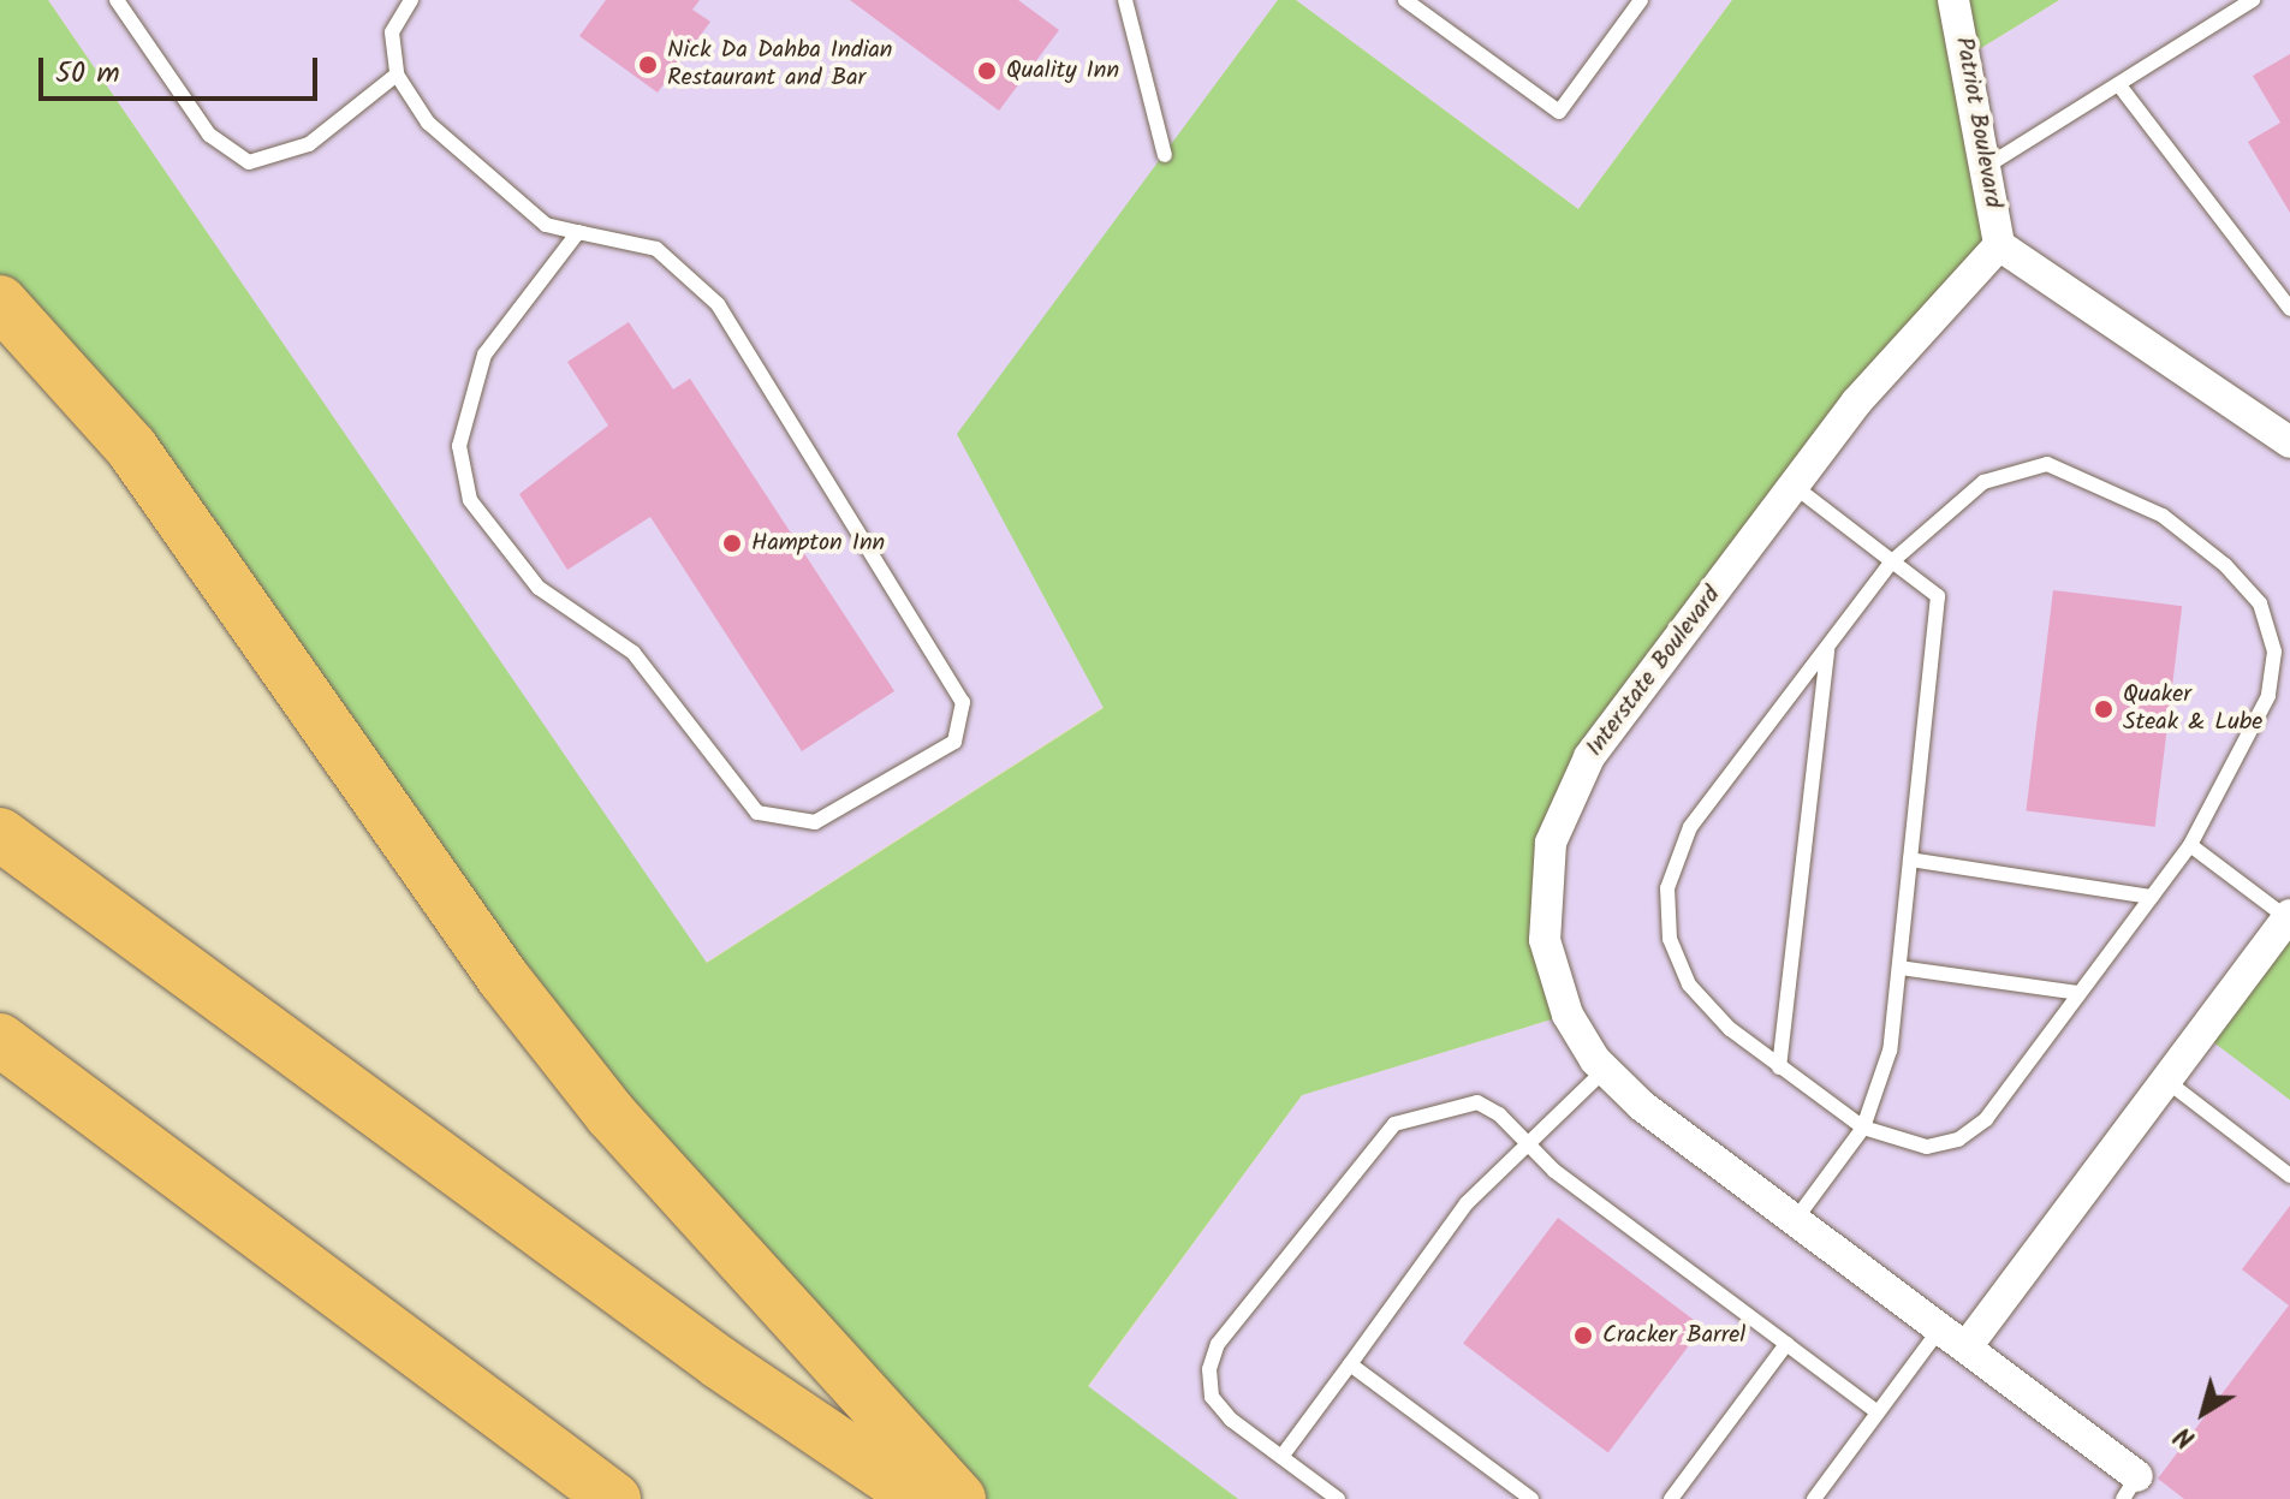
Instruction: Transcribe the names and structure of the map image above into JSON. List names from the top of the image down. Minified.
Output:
{"streets":{"street":["Patriot Boulevard","Interstate Boulevard"]},"crossings":[["Patriot Boulevard","Interstate Boulevard"]],"places":["Nick Da Dahba Indian Restaurant and Bar","Quality Inn","Hampton Inn","Quaker Steak & Lube","Cracker Barrel"],"scale_bar":"50 m","north":"bottom left"}
